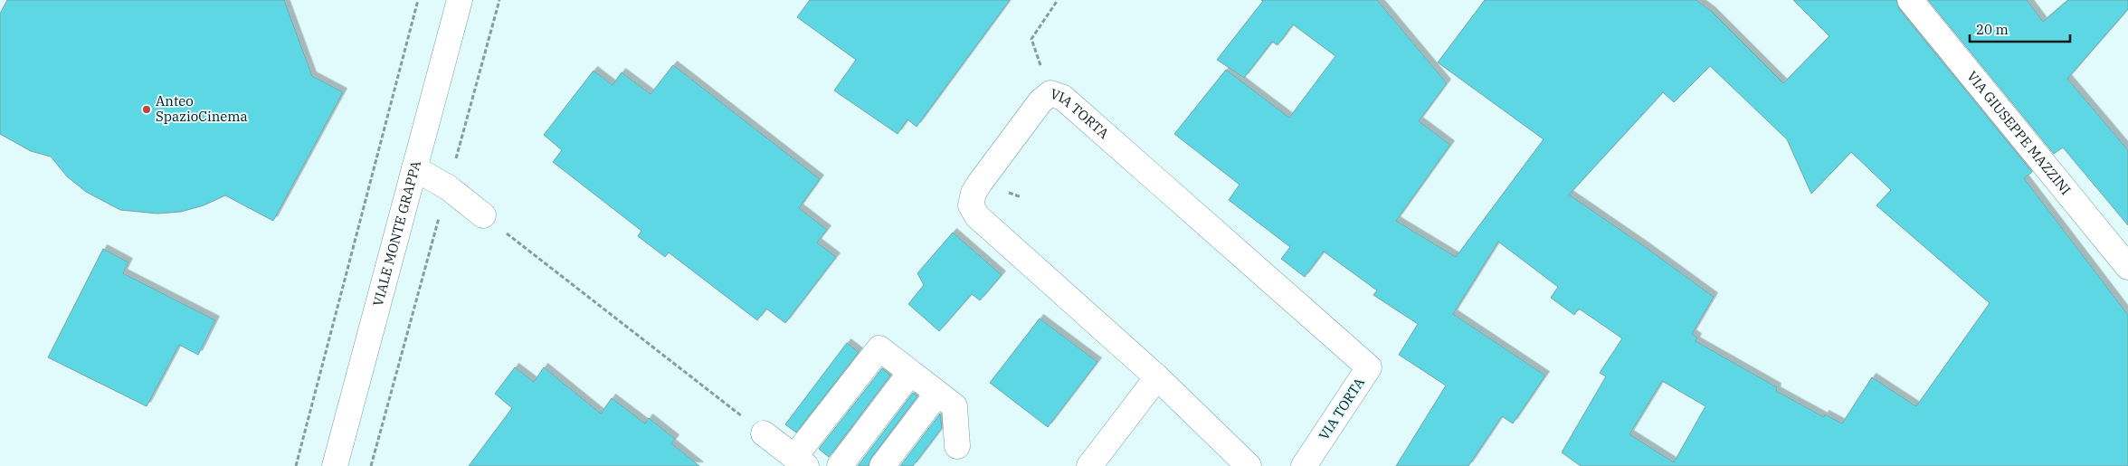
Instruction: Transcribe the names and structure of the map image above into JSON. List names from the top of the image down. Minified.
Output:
{"streets":{"street":["VIA TORTA","VIA GIUSEPPE MAZZINI","VIALE MONTE GRAPPA"]},"places":["Anteo SpazioCinema"],"scale_bar":"20 m"}
